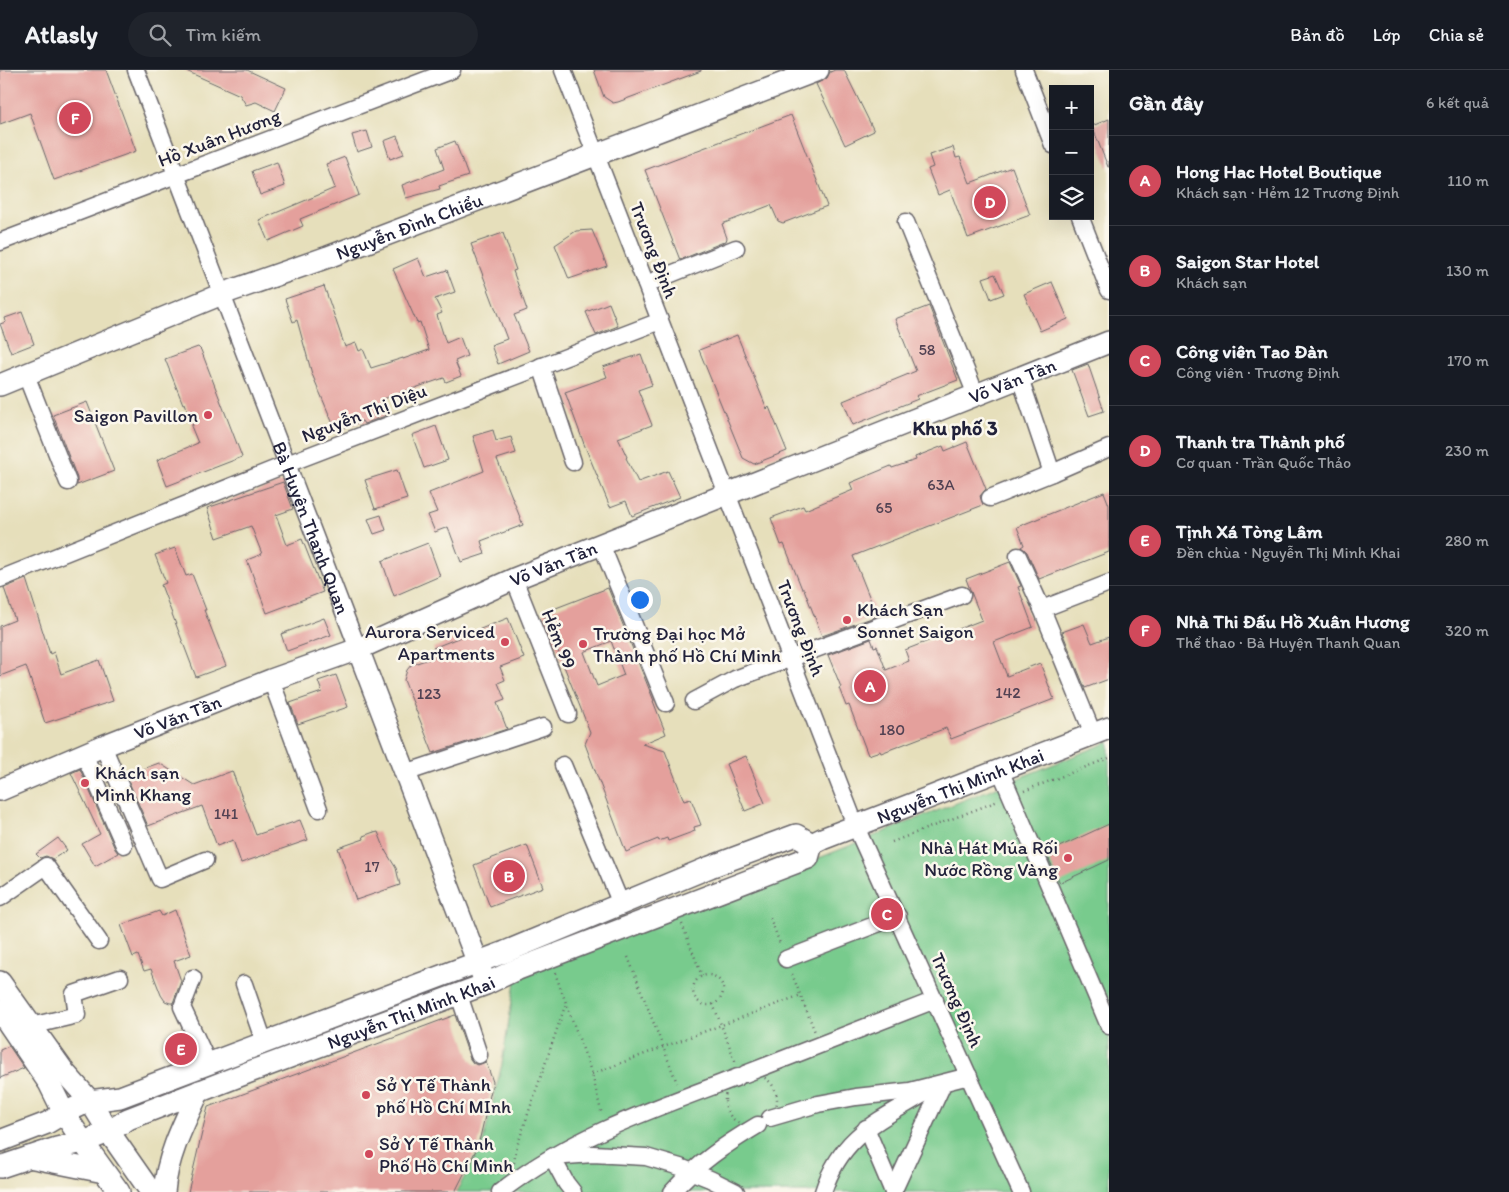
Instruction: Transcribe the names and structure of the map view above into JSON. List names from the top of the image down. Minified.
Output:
{"streets":{"main road":["Nguyễn Đình Chiểu","Võ Văn Tần","Bà Huyện Thanh Quan","Nguyễn Thị Minh Khai"],"street":["Hồ Xuân Hương","Trương Định","Nguyễn Thị Diệu","Hẻm 99"]},"crossings":[["Hồ Xuân Hương","Bà Huyện Thanh Quan"],["Nguyễn Đình Chiểu","Trương Định"],["Nguyễn Đình Chiểu","Bà Huyện Thanh Quan"],["Trương Định","Võ Văn Tần"],["Trương Định","Nguyễn Thị Diệu"],["Trương Định","Nguyễn Thị Minh Khai"],["Võ Văn Tần","Bà Huyện Thanh Quan"],["Võ Văn Tần","Hẻm 99"],["Nguyễn Thị Diệu","Bà Huyện Thanh Quan"],["Bà Huyện Thanh Quan","Nguyễn Thị Minh Khai"]],"districts":["Khu phố 3"],"places":["Saigon Pavillon","Khách Sạn Sonnet Saigon","Aurora Serviced Apartments","Trường Đại học Mở Thành phố Hồ Chí Minh","Khách sạn Minh Khang","Nhà Hát Múa Rối Nước Rồng Vàng","Sở Y Tế Thành phố Hồ Chí MInh","Sở Y Tế Thành Phố Hồ Chí Minh"],"house_numbers":["58","63A","65","142","123","180","141","17"],"page":{"header":"Atlasly","search":"Tìm kiếm","nav":["Bản đồ","Lớp","Chia sẻ"],"heading":["Gần đây","6 kết quả"],"map_buttons":["+","−"],"pins":["F","D","A","B","C","E"],"list":[{"mark":"A","name":"Hong Hac Hotel Boutique","note":"Khách sạn · Hẻm 12 Trương Ðịnh","value":"110 m"},{"mark":"B","name":"Saigon Star Hotel","note":"Khách sạn","value":"130 m"},{"mark":"C","name":"Công viên Tao Đàn","note":"Công viên · Trương Định","value":"170 m"},{"mark":"D","name":"Thanh tra Thành phố","note":"Cơ quan · Trần Quốc Thảo","value":"230 m"},{"mark":"E","name":"Tịnh Xá Tòng Lâm","note":"Đền chùa · Nguyễn Thị Minh Khai","value":"280 m"},{"mark":"F","name":"Nhà Thi Đấu Hồ Xuân Hương","note":"Thể thao · Bà Huyện Thanh Quan","value":"320 m"}]}}
